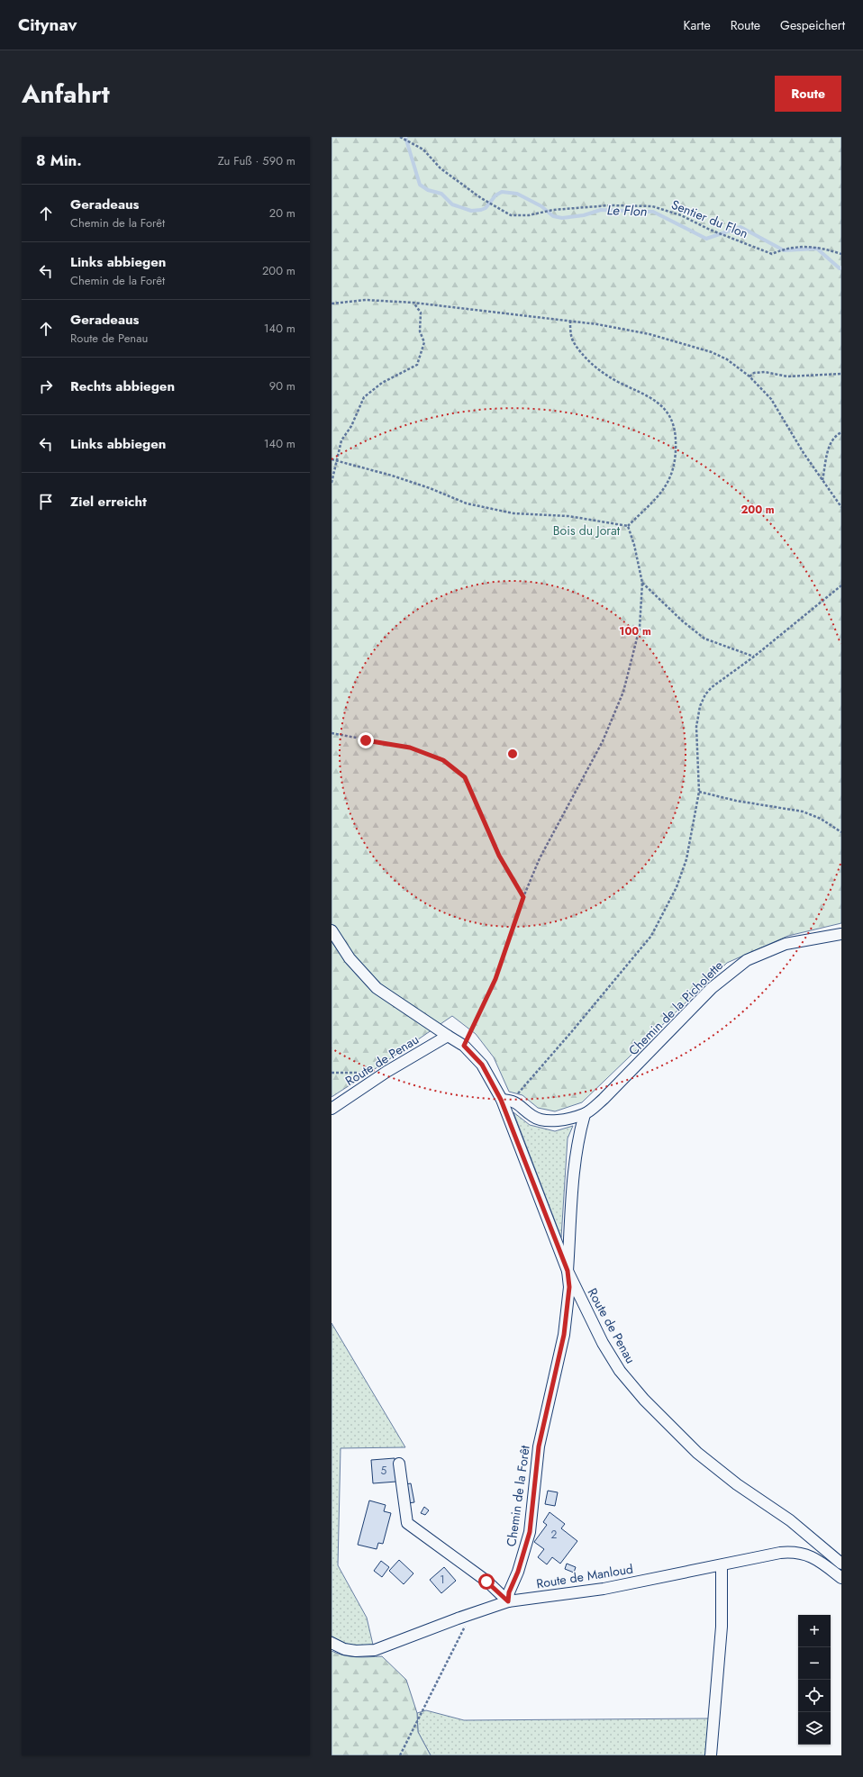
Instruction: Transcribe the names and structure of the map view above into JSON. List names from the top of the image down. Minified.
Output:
{"streets":{"street":["Chemin de la Picholette","Route de Penau","Chemin de la Forêt","Route de Manloud"],"path":["Sentier du Flon"]},"crossings":[["Route de Penau","Chemin de la Forêt"],["Chemin de la Forêt","Route de Manloud"]],"water":["Le Flon"],"parks":["Bois du Jorat"],"house_numbers":["5","2","1"],"page":{"header":"Citynav","nav":["Karte","Route","Gespeichert"],"title":"Anfahrt","buttons":"Route","heading":["8 Min.","Zu Fuß · 590 m"],"list":[["Geradeaus","Chemin de la Forêt","20 m"],["Links abbiegen","Chemin de la Forêt","200 m"],["Geradeaus","Route de Penau","140 m"],["Rechts abbiegen","90 m"],["Links abbiegen","140 m"],"Ziel erreicht"],"map_buttons":["+","−"]},"rings":["200 m","100 m"]}
